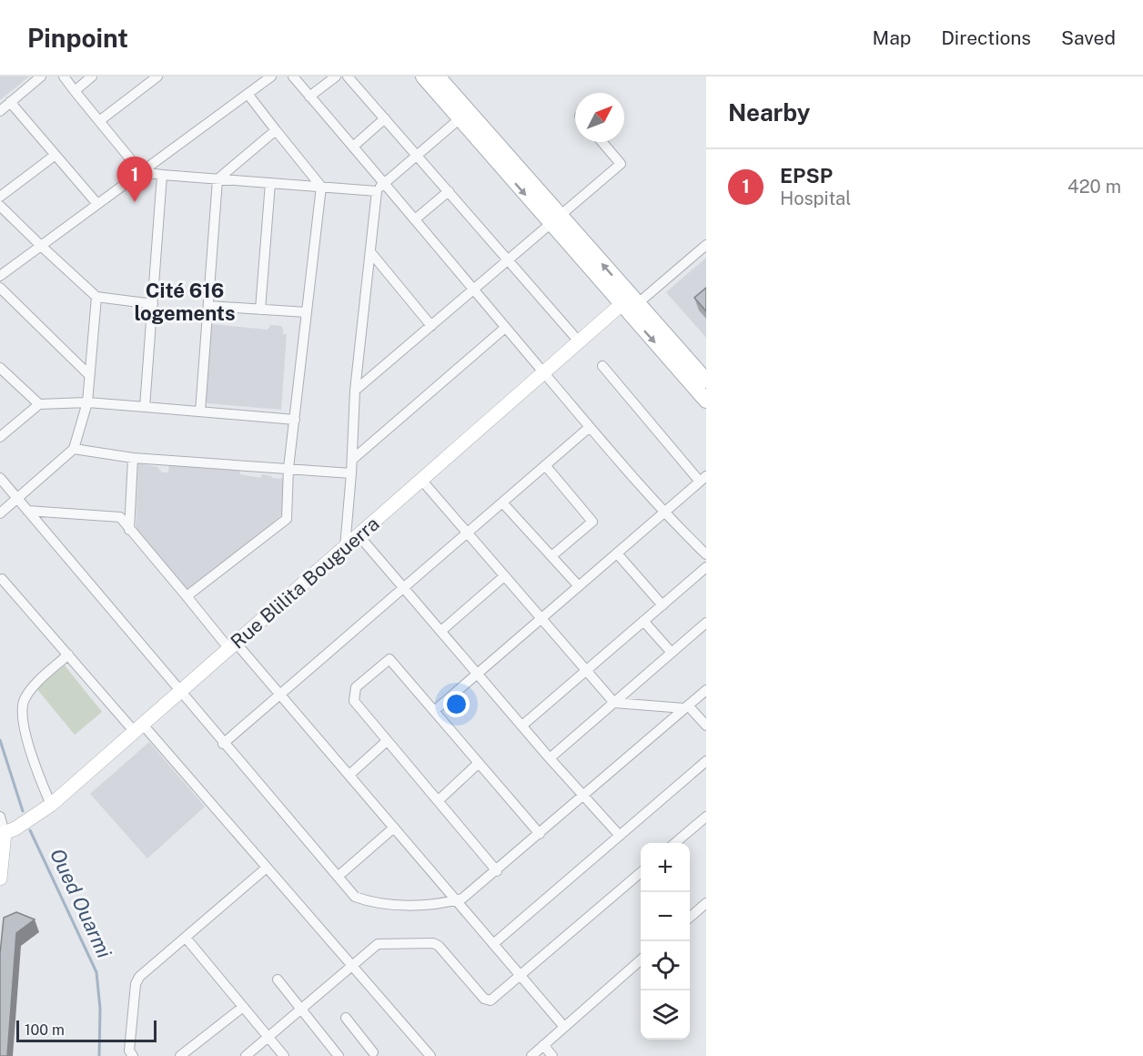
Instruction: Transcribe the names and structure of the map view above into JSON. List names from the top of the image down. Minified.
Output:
{"streets":{"street":["Rue Blilita Bouguerra"]},"districts":["Cité 616 logements"],"water":["Oued Ouarmi"],"scale_bar":"100 m","north":"top right","page":{"header":"Pinpoint","nav":["Map","Directions","Saved"],"heading":"Nearby","list":[{"mark":"1","name":"EPSP","note":"Hospital","value":"420 m"}],"pins":"1","map_buttons":["+","−"],"scale":"100 m"}}
